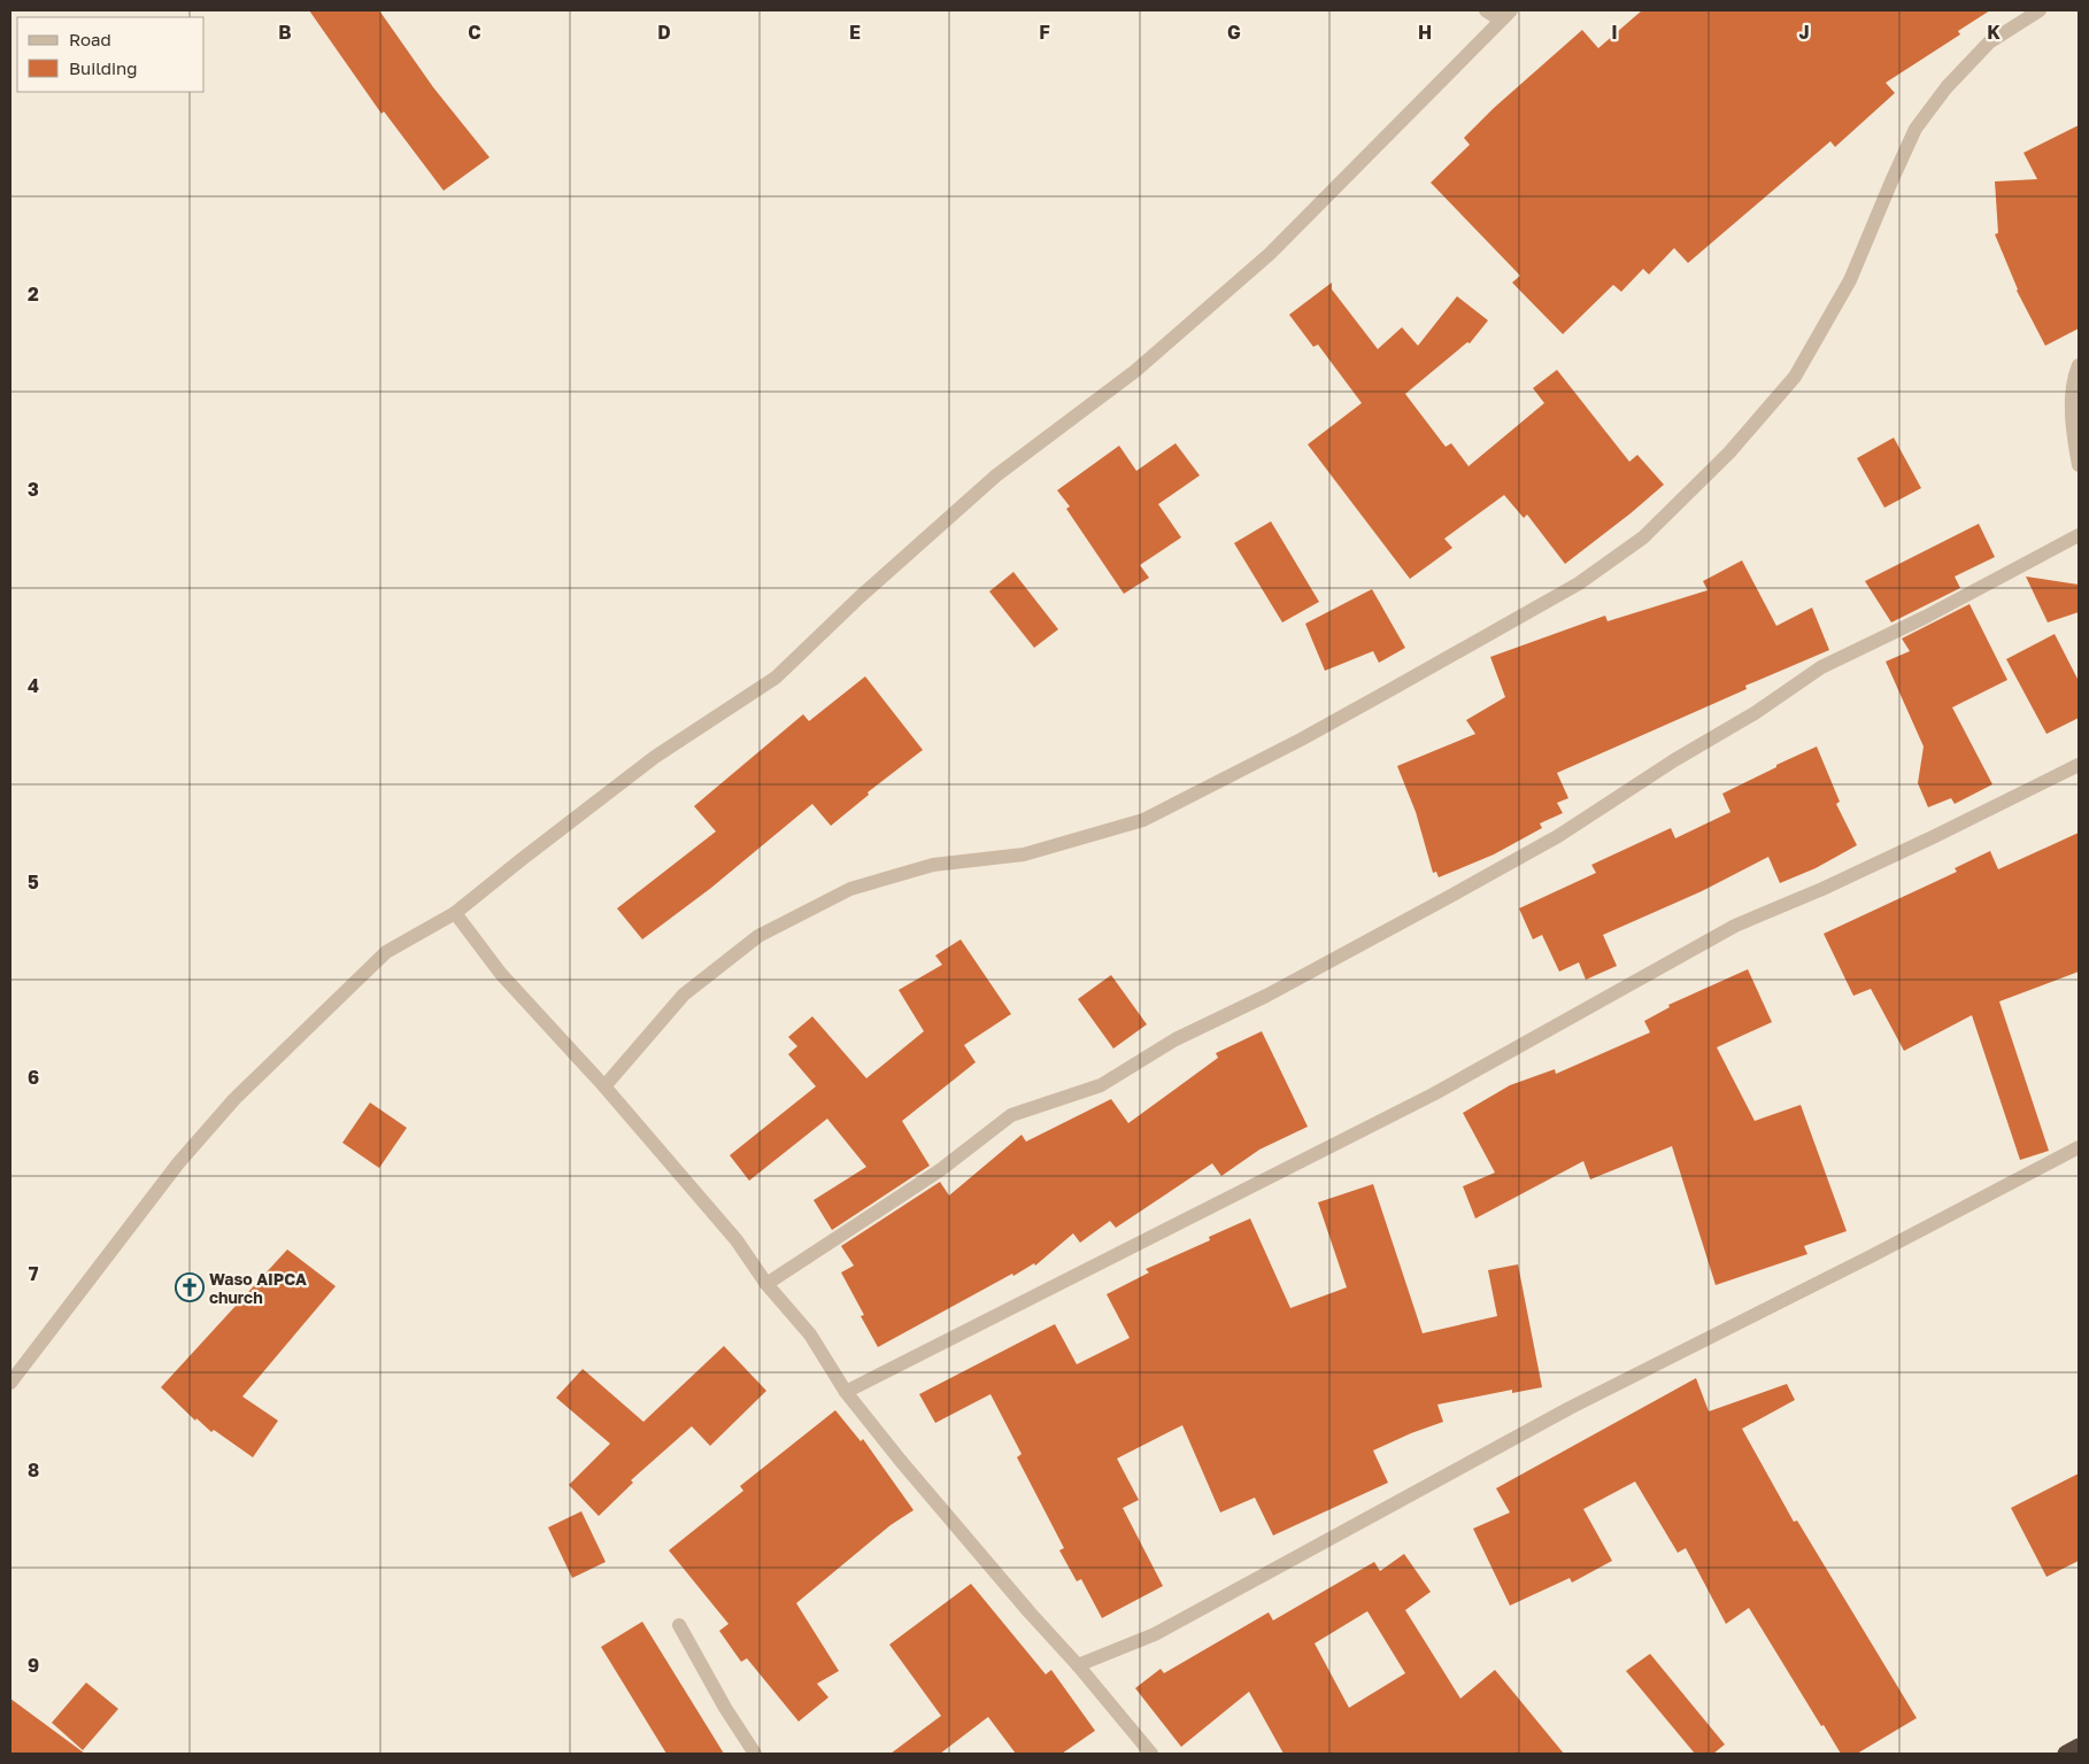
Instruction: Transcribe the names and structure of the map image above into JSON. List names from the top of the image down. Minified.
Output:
{"places":{"church":["Waso AIPCA church"]},"legend":["Road","Building"],"grid":{"columns":["B","C","D","E","F","G","H","I","J","K"],"rows":["2","3","4","5","6","7","8","9"]}}
